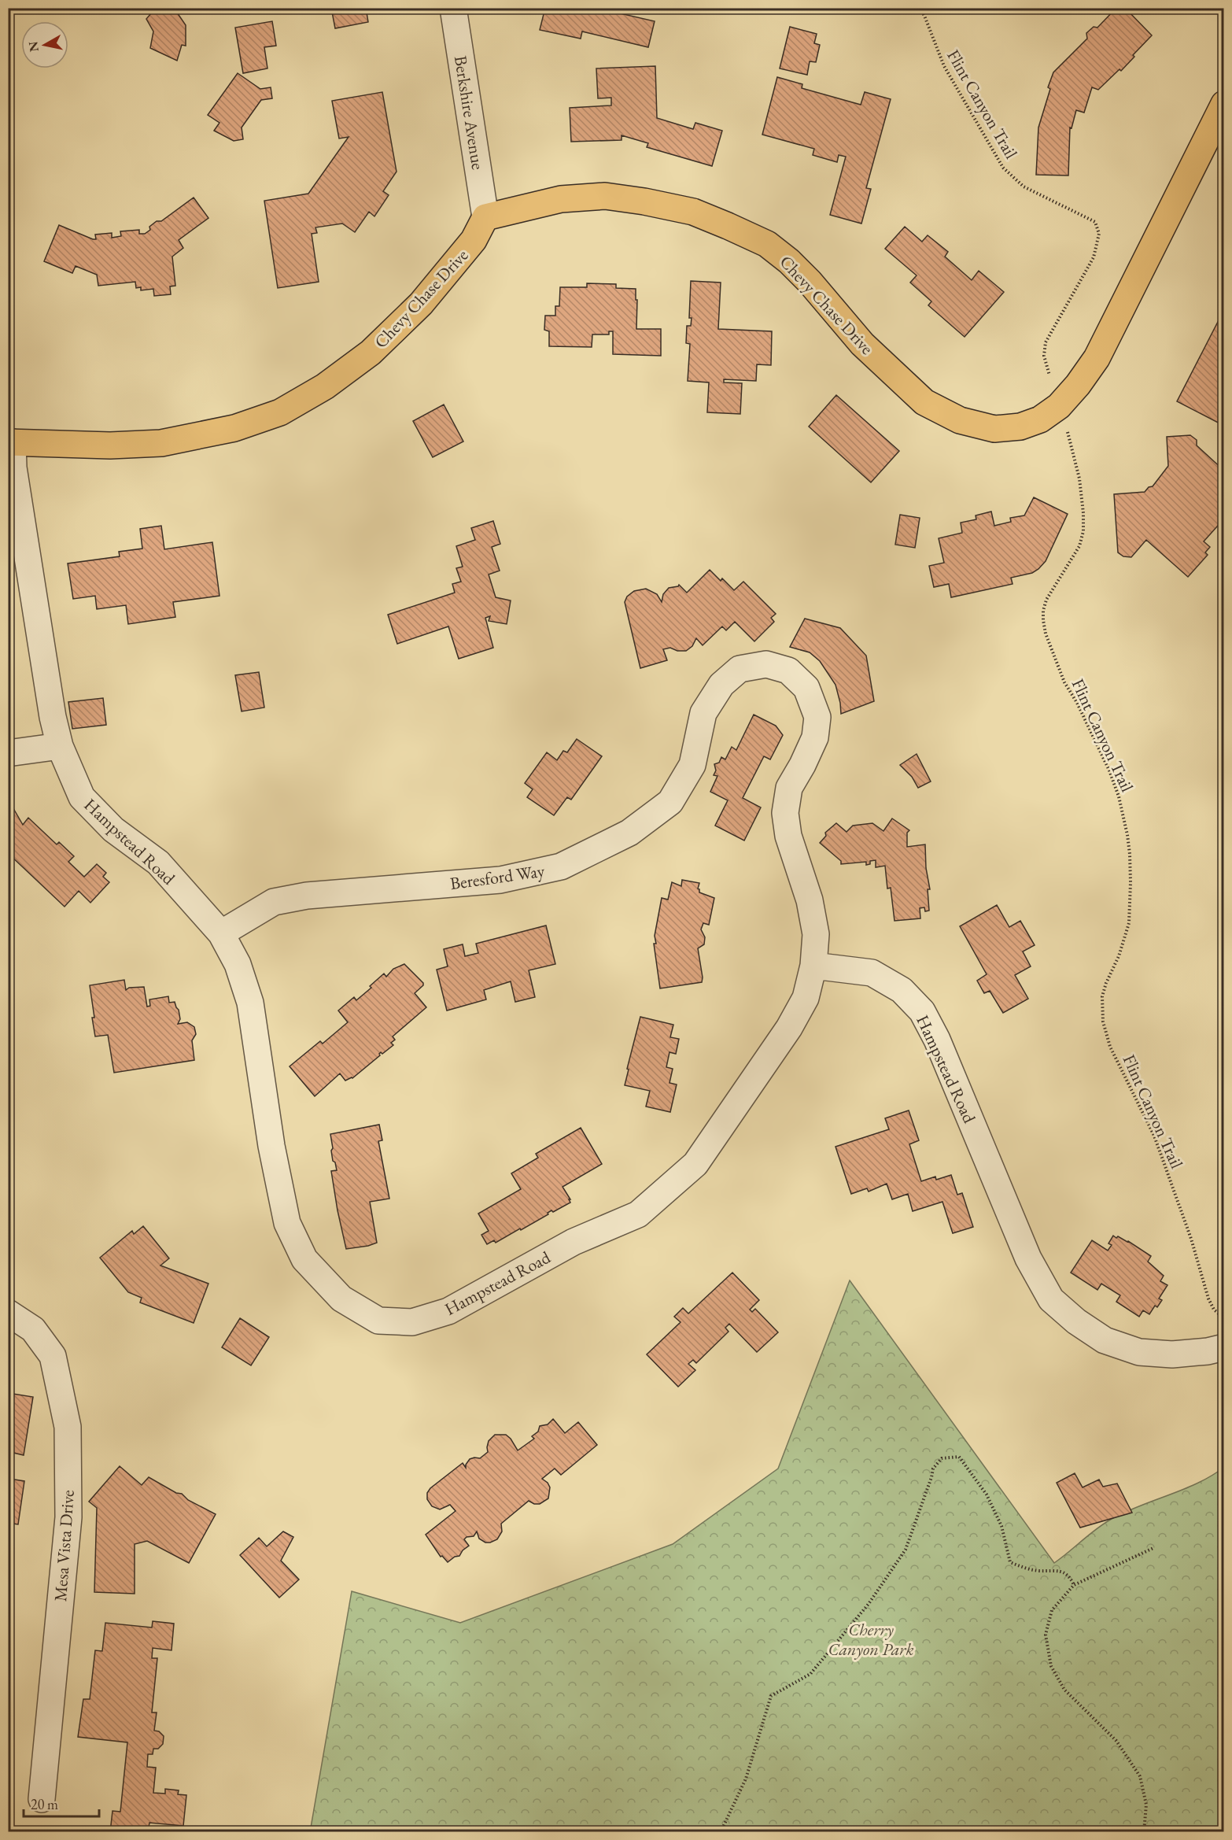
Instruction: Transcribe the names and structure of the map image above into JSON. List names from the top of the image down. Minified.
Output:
{"streets":{"main road":["Chevy Chase Drive"],"street":["Berkshire Avenue","Hampstead Road","Beresford Way","Mesa Vista Drive"],"path":["Flint Canyon Trail"]},"crossings":[["Berkshire Avenue","Chevy Chase Drive"],["Chevy Chase Drive","Hampstead Road"],["Hampstead Road","Beresford Way"]],"parks":["Cherry Canyon Park"],"scale_bar":"20 m","north":"left"}
